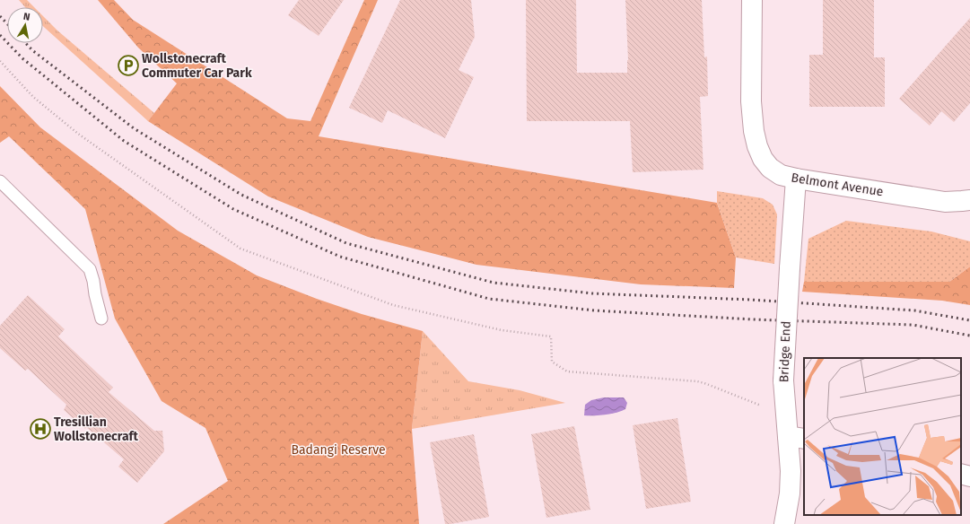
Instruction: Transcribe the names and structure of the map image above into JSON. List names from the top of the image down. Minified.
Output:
{"streets":{"street":["Belmont Avenue","Bridge End"]},"crossings":[["Belmont Avenue","Bridge End"]],"parks":["Badangi Reserve"],"places":{"parking":["Wollstonecraft Commuter Car Park"],"hospital":["Tresillian Wollstonecraft"]},"north":"top"}
